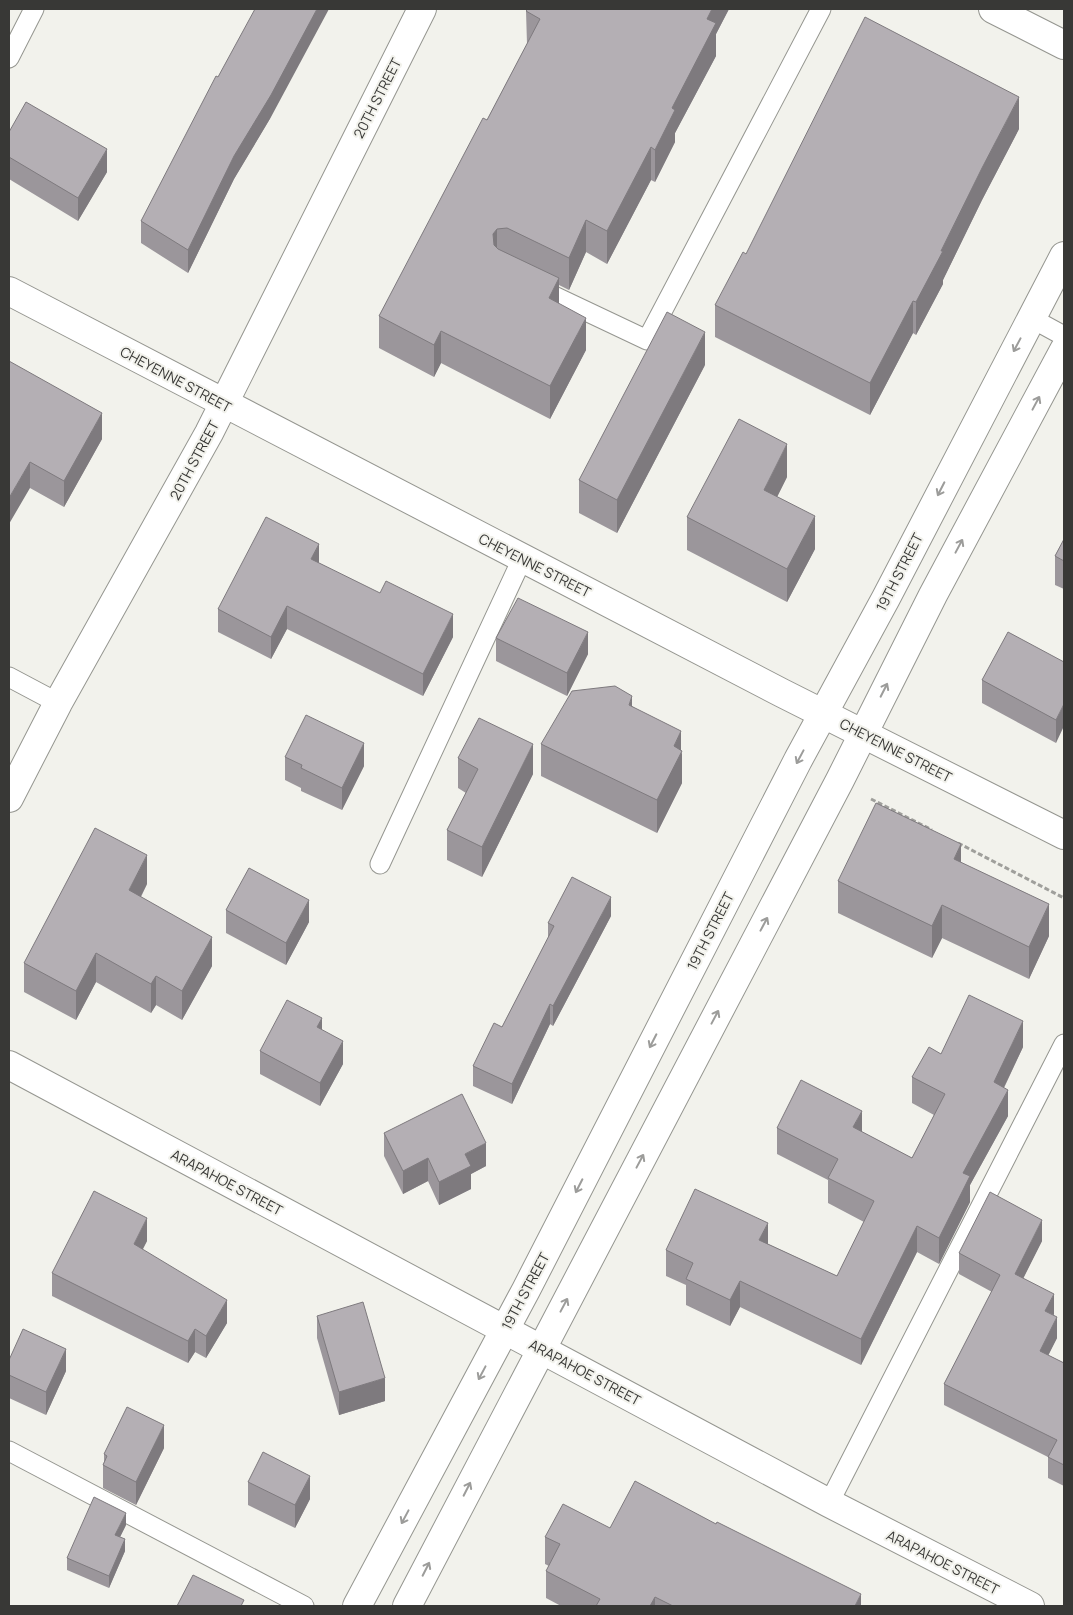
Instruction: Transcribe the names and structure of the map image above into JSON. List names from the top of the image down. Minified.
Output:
{"streets":{"street":["20TH STREET","CHEYENNE STREET","19TH STREET","ARAPAHOE STREET"]},"crossings":[["20TH STREET","CHEYENNE STREET"],["CHEYENNE STREET","19TH STREET"],["19TH STREET","ARAPAHOE STREET"]]}
